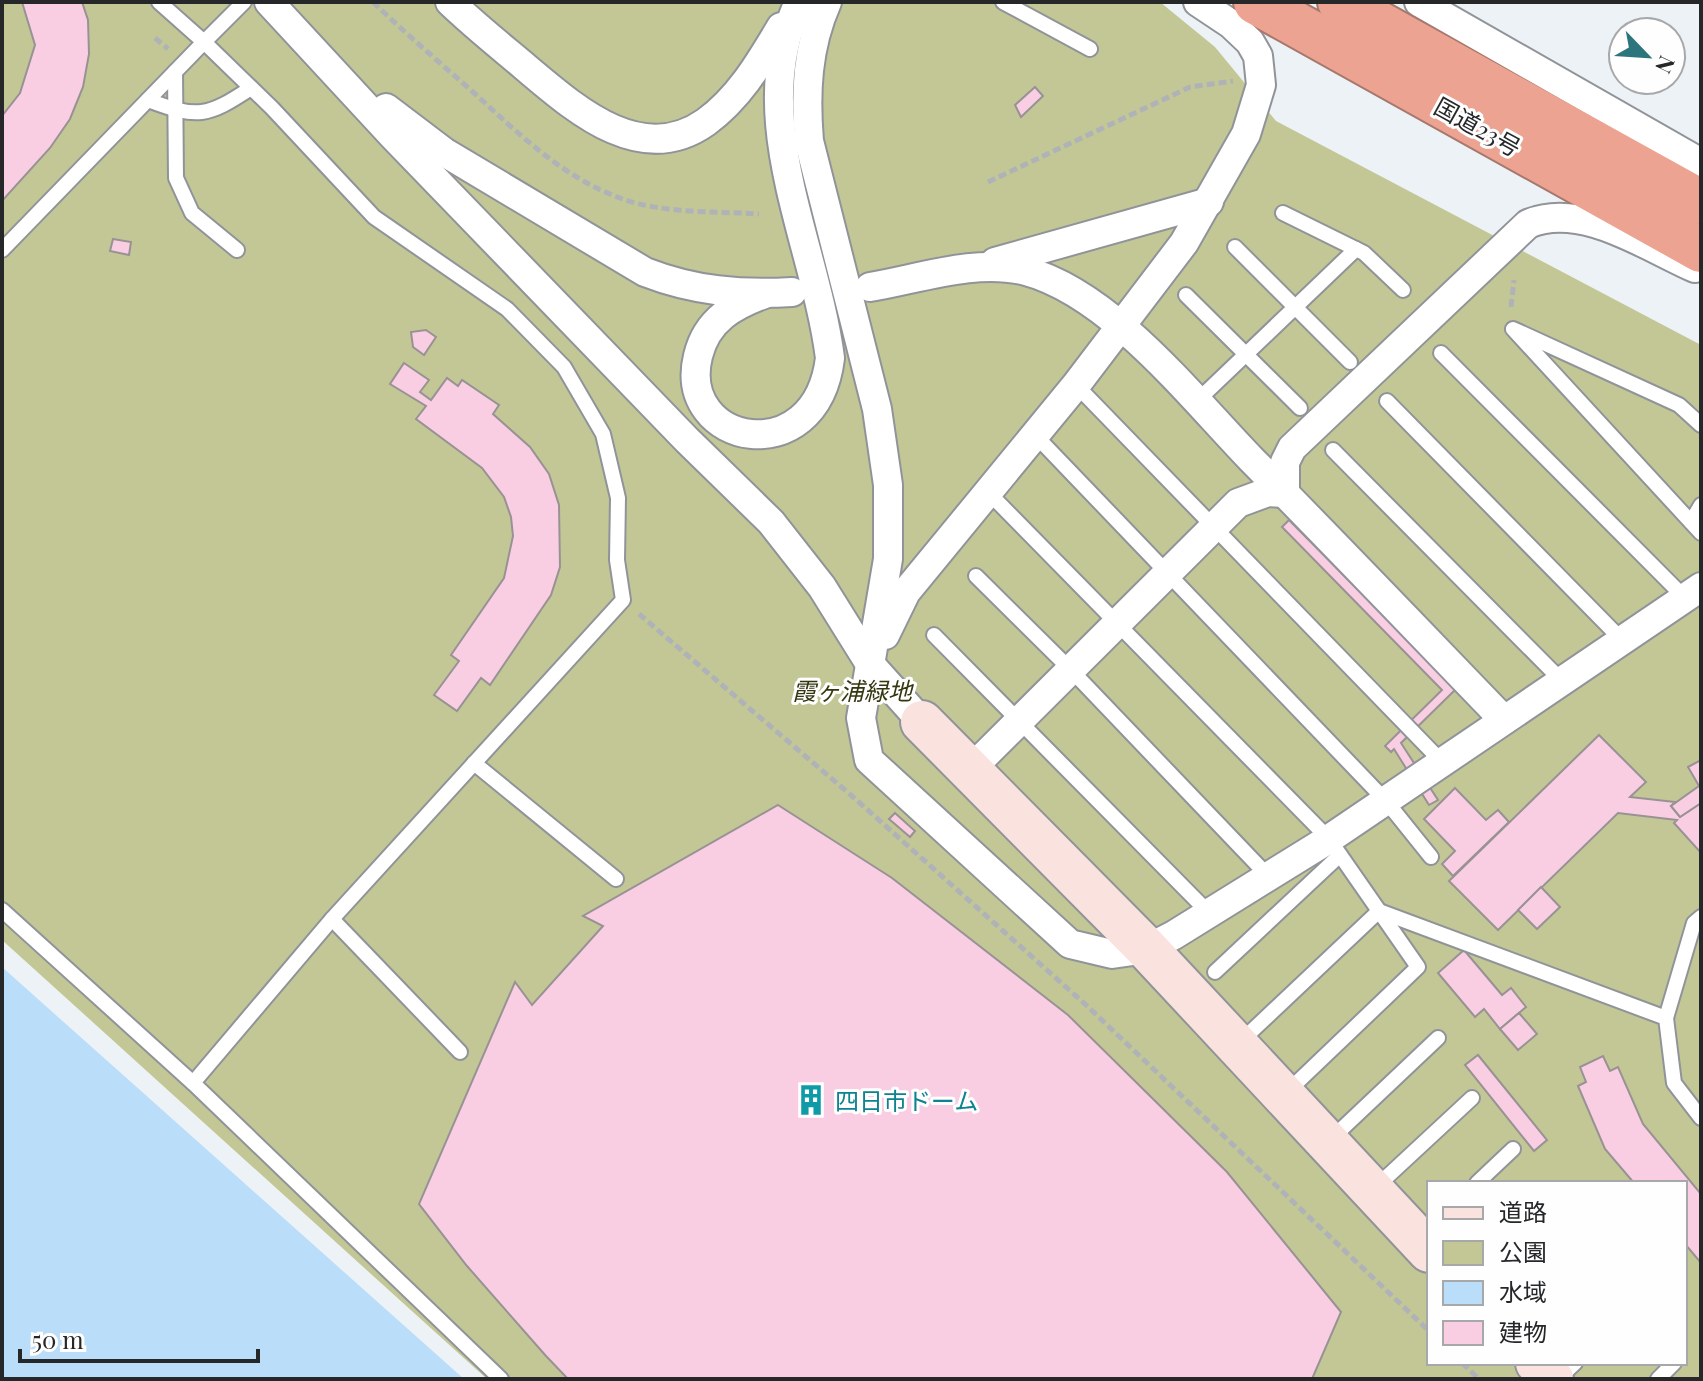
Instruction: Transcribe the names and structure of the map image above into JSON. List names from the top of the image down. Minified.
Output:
{"streets":{"highway":["国道23号"]},"parks":["霞ヶ浦緑地"],"places":{"building":["四日市ドーム"]},"legend":["道路","公園","水域","建物"],"scale_bar":"50 m","north":"bottom right"}
